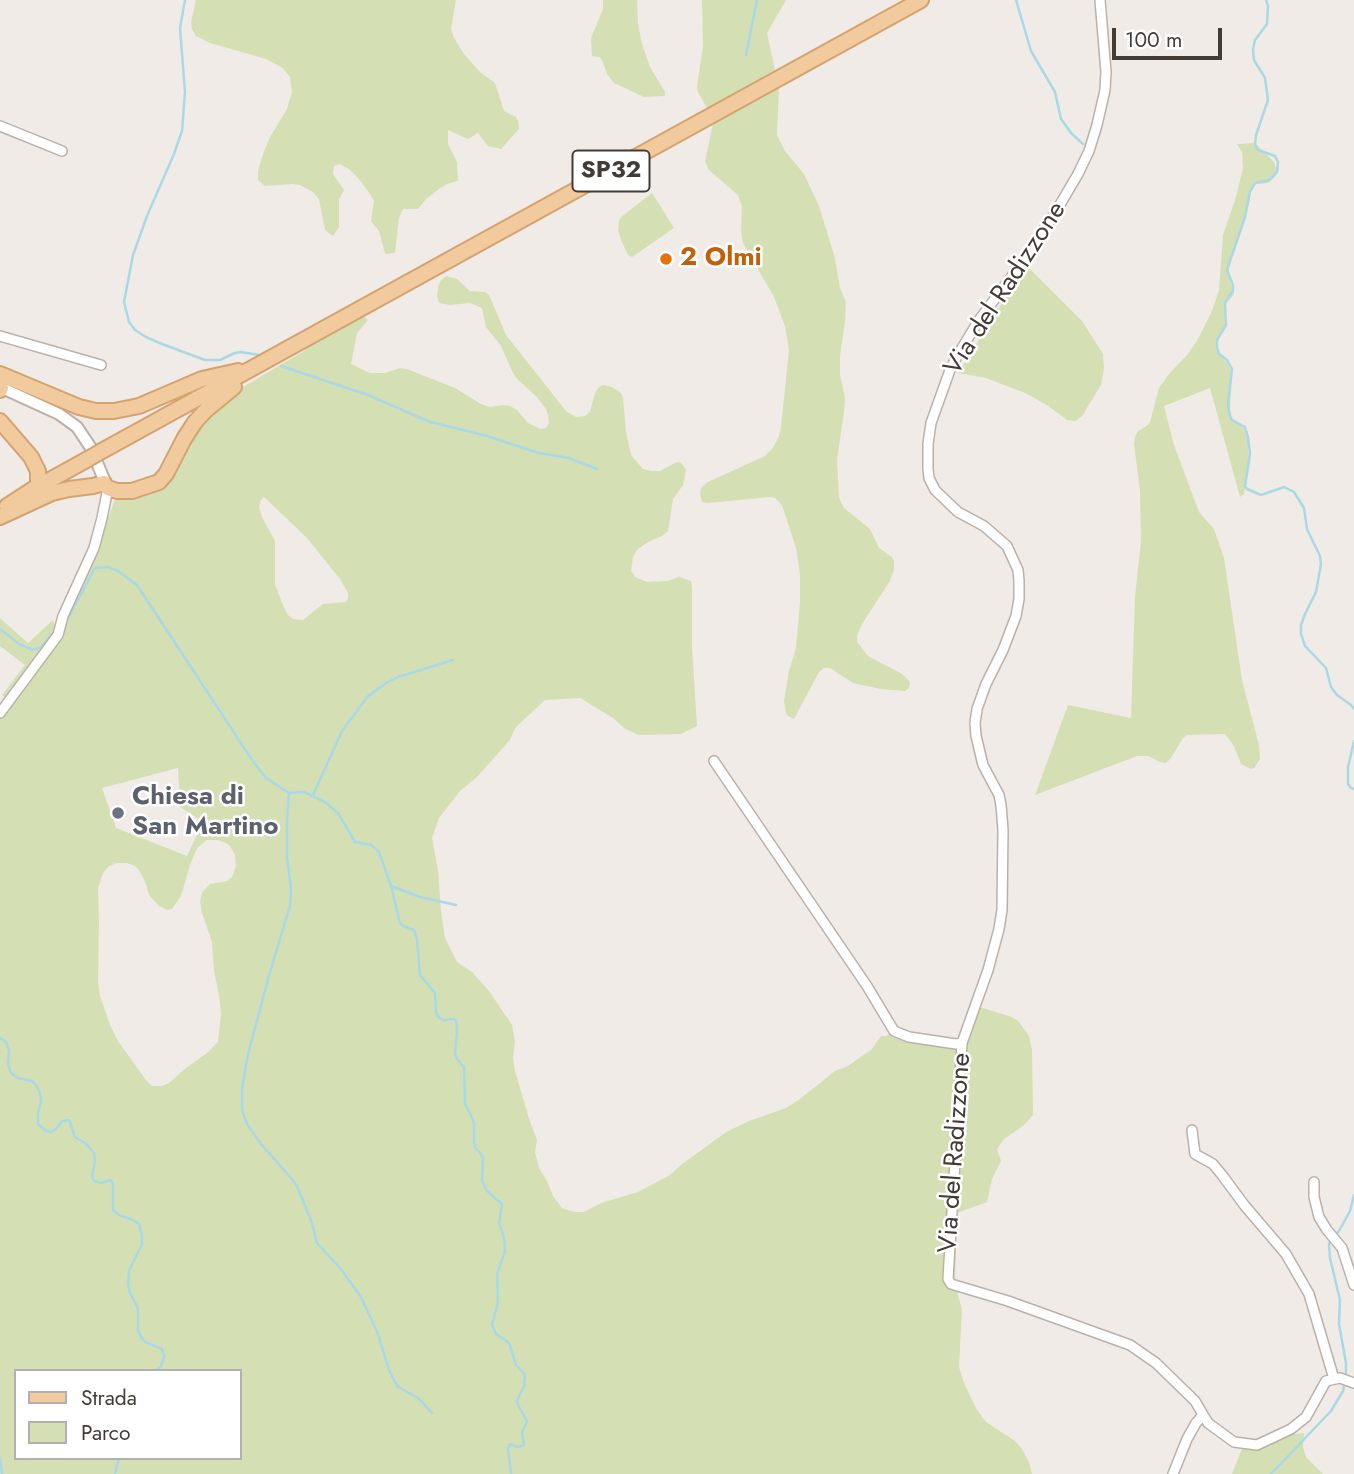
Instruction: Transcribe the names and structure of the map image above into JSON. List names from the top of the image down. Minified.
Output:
{"streets":{"main road":["SP32"],"street":["Via del Radizzone"]},"places":["2 Olmi","Chiesa di San Martino"],"legend":["Strada","Parco"],"scale_bar":"100 m"}
